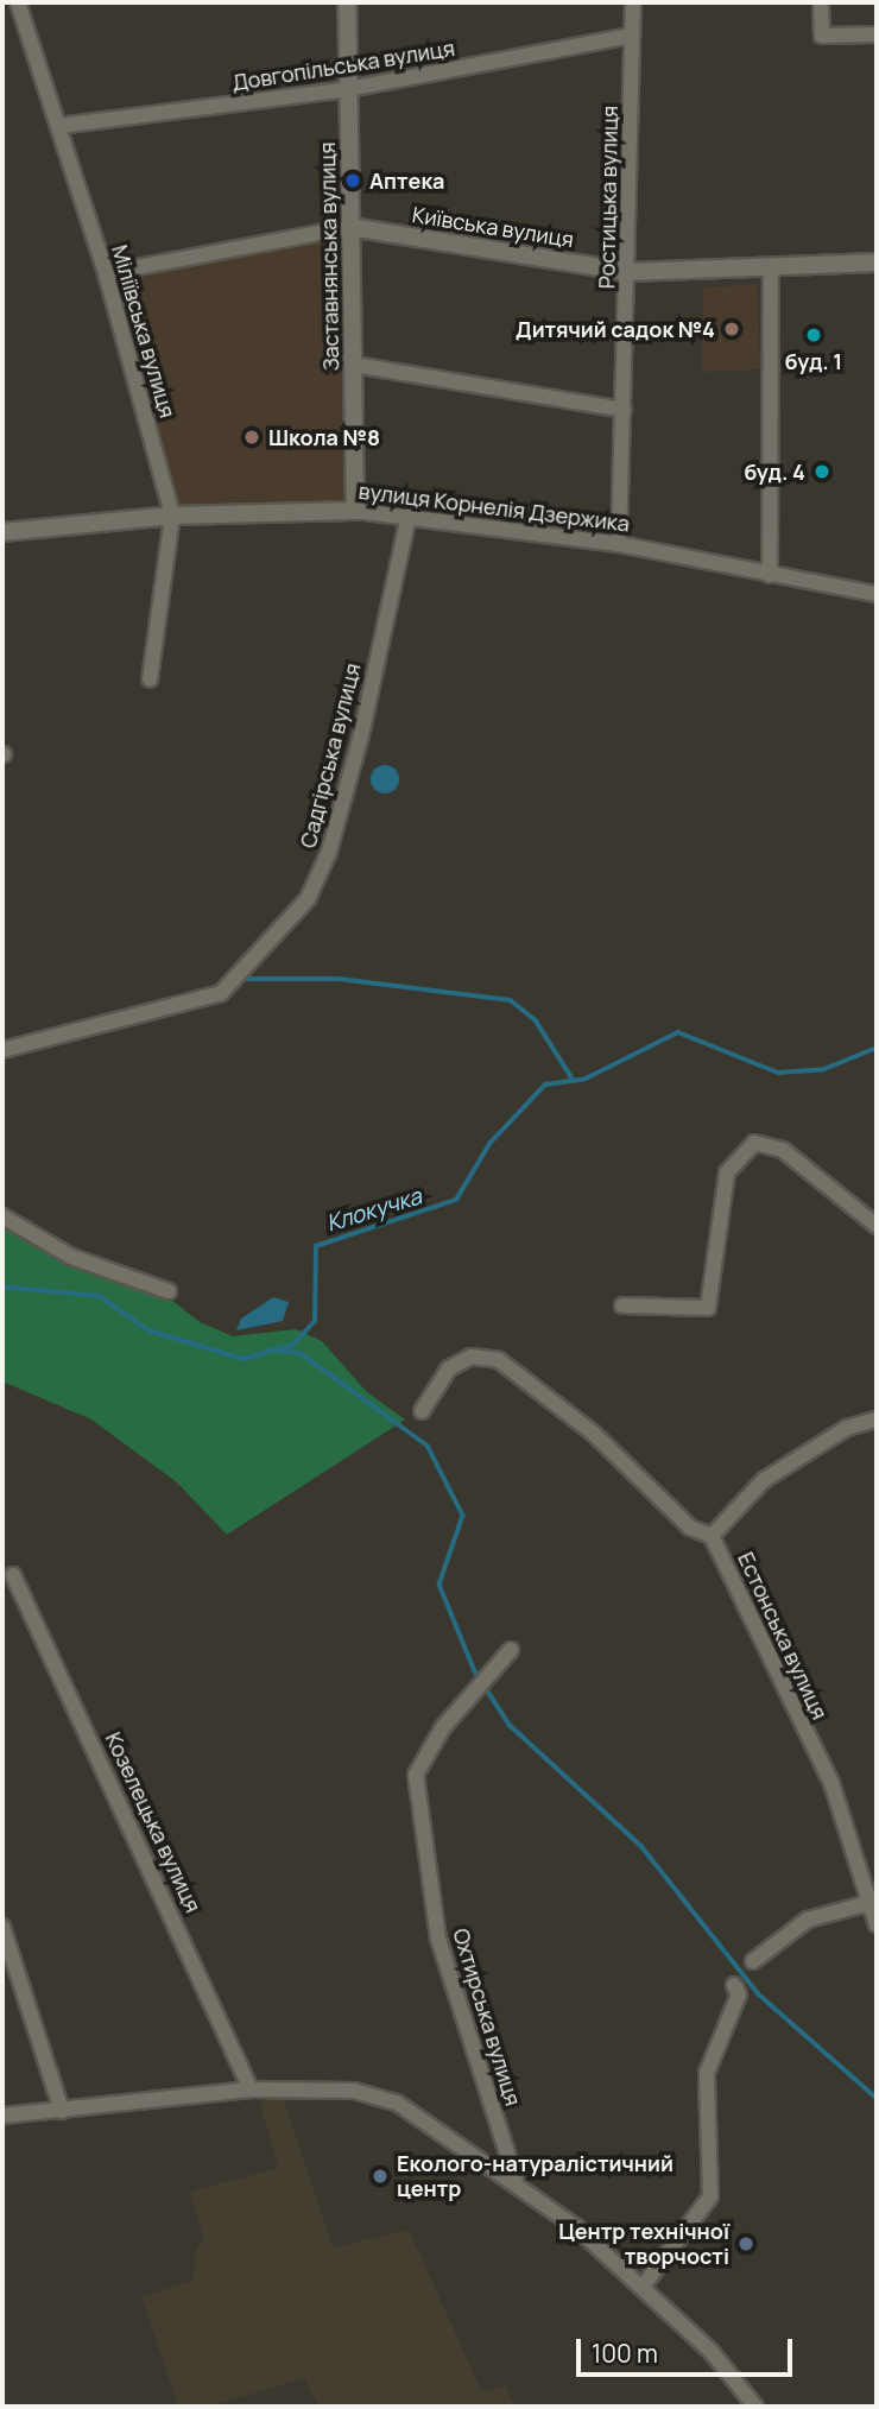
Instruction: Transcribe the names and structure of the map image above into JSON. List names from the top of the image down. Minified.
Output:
{"streets":{"street":["Довгопільська вулиця","Ростицька вулиця","Київська вулиця","Заставнянська вулиця","Міліївська вулиця","вулиця Корнелія Дзержика","Садгірська вулиця","Естонська вулиця","Козелецька вулиця","Охтирська вулиця"]},"crossings":[["Довгопільська вулиця","Ростицька вулиця"],["Довгопільська вулиця","Заставнянська вулиця"],["Довгопільська вулиця","Міліївська вулиця"],["Ростицька вулиця","Київська вулиця"],["Ростицька вулиця","вулиця Корнелія Дзержика"],["Київська вулиця","Заставнянська вулиця"],["Київська вулиця","Міліївська вулиця"],["Заставнянська вулиця","вулиця Корнелія Дзержика"],["Міліївська вулиця","вулиця Корнелія Дзержика"],["вулиця Корнелія Дзержика","Садгірська вулиця"]],"water":["Клокучка"],"places":["Аптека","Дитячий садок №4","буд. 1","Школа №8","буд. 4","Еколого-натуралістичний центр","Центр технічної творчості"],"scale_bar":"100 m"}
